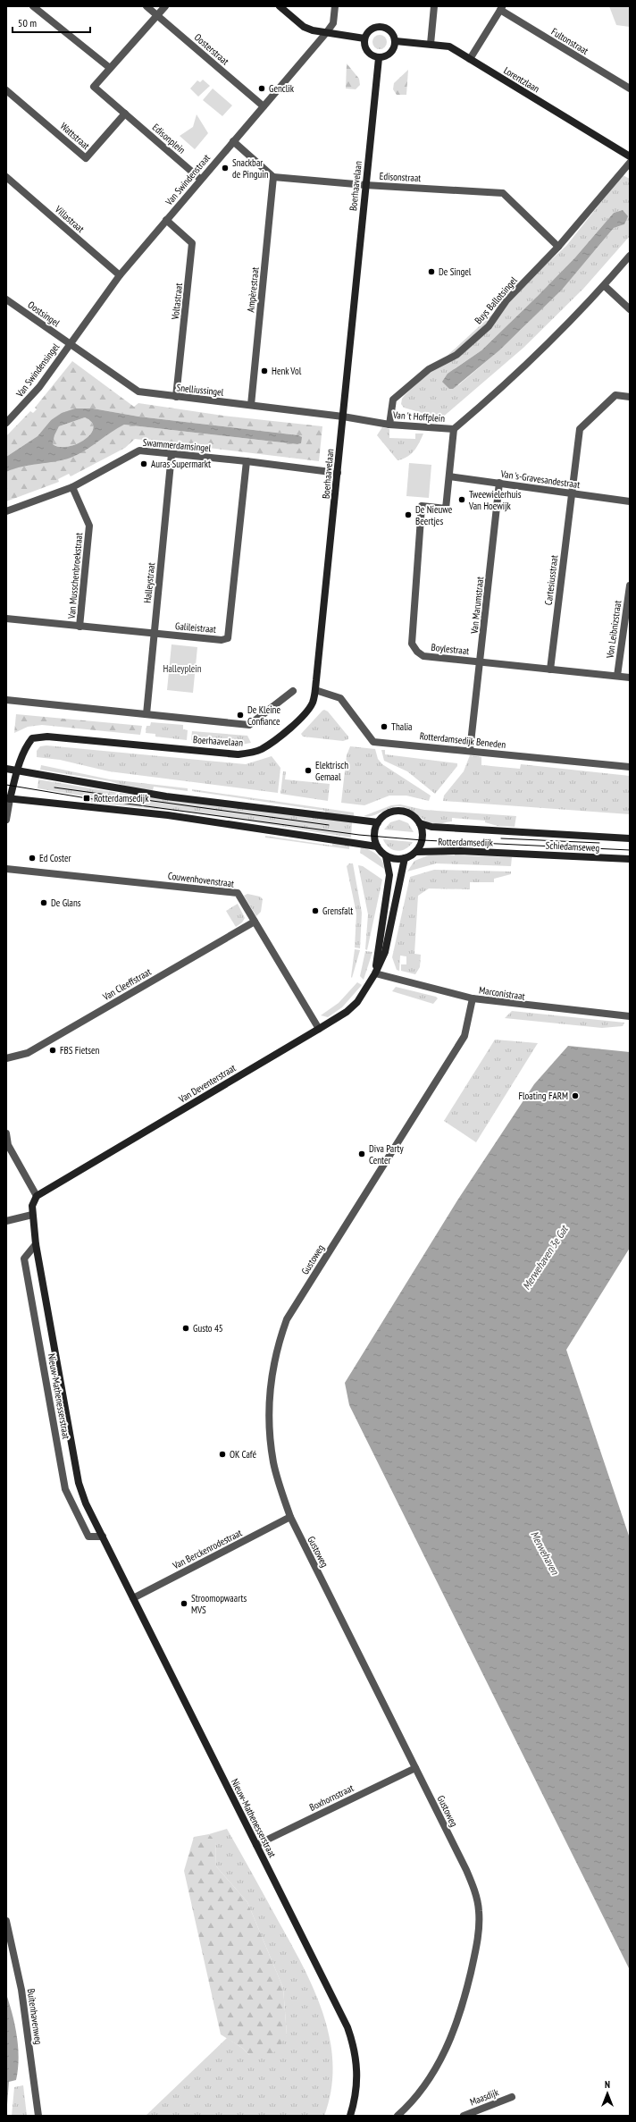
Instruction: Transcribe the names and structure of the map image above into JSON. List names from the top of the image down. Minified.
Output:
{"streets":{"street":["Fultonstraat","Oosterstraat","Lorentzlaan","Wattstraat","Edisonplein","Edisonstraat","Van Swindenstraat","Boerhaavelaan","Villastraat","Ampèrestraat","Buys Ballotsingel","Voltastraat","Oostsingel","Van Swindensingel","Snelliussingel","Van 't Hoffplein","Swammerdamsingel","Van 's-Gravesandestraat","Van Musschenbroekstraat","Cartesiusstraat","Halleystraat","Van Marumstraat","Galileistraat","Von Leibnizstraat","Boylestraat","Rotterdamsedijk Beneden","Rotterdamsedijk","Schiedamseweg","Couwenhovenstraat","Van Cleeffstraat","Marconistraat","Van Deventerstraat","Gustoweg","Nieuw-Mathenesserstraat","Van Berckenrodestraat","Boxhornstraat","Buitenhavenweg","Maasdijk"]},"crossings":[["Oosterstraat","Van Swindenstraat"],["Lorentzlaan","Boerhaavelaan"],["Wattstraat","Edisonplein"],["Edisonplein","Van Swindenstraat"],["Edisonstraat","Boerhaavelaan"],["Edisonstraat","Ampèrestraat"],["Edisonstraat","Buys Ballotsingel"],["Van Swindenstraat","Villastraat"],["Van Swindenstraat","Voltastraat"],["Van Swindenstraat","Oostsingel"],["Van Swindenstraat","Van Swindensingel"],["Van Swindenstraat","Snelliussingel"],["Boerhaavelaan","Snelliussingel"],["Boerhaavelaan","Van 't Hoffplein"],["Boerhaavelaan","Swammerdamsingel"],["Boerhaavelaan","Rotterdamsedijk Beneden"],["Ampèrestraat","Snelliussingel"],["Buys Ballotsingel","Van 't Hoffplein"],["Voltastraat","Snelliussingel"],["Oostsingel","Van Swindensingel"],["Oostsingel","Snelliussingel"],["Van Swindensingel","Snelliussingel"],["Snelliussingel","Van 't Hoffplein"],["Van 't Hoffplein","Van 's-Gravesandestraat"],["Van 't Hoffplein","Boylestraat"],["Swammerdamsingel","Van Musschenbroekstraat"],["Swammerdamsingel","Halleystraat"],["Swammerdamsingel","Galileistraat"],["Van 's-Gravesandestraat","Cartesiusstraat"],["Van 's-Gravesandestraat","Van Marumstraat"],["Van Musschenbroekstraat","Galileistraat"],["Cartesiusstraat","Boylestraat"],["Halleystraat","Galileistraat"],["Van Marumstraat","Boylestraat"],["Van Marumstraat","Rotterdamsedijk Beneden"],["Von Leibnizstraat","Boylestraat"],["Rotterdamsedijk","Schiedamseweg"],["Rotterdamsedijk","Van Deventerstraat"],["Couwenhovenstraat","Van Cleeffstraat"],["Couwenhovenstraat","Van Deventerstraat"],["Marconistraat","Van Deventerstraat"],["Marconistraat","Gustoweg"],["Van Deventerstraat","Nieuw-Mathenesserstraat"],["Gustoweg","Van Berckenrodestraat"],["Gustoweg","Boxhornstraat"],["Nieuw-Mathenesserstraat","Van Berckenrodestraat"],["Nieuw-Mathenesserstraat","Boxhornstraat"]],"water":["Merwehaven 3e Gat","Merwehaven"],"parks":["Halleyplein"],"places":{"other":["Genclik","Snackbar de Pinguin","De Singel","Henk Vol","Auras Supermarkt","Tweewielerhuis Van Hoewijk","De Nieuwe Beertjes","De Kleine Confiance","Thalia","Elektrisch Gemaal","Ed Coster","De Glans","Grensfalt","FBS Fietsen","Floating FARM","Diva Party Center","Gusto 45","OK Café","Stroomopwaarts MVS"],"transit":["Rotterdamsedijk"]},"scale_bar":"50 m","north":"top"}
